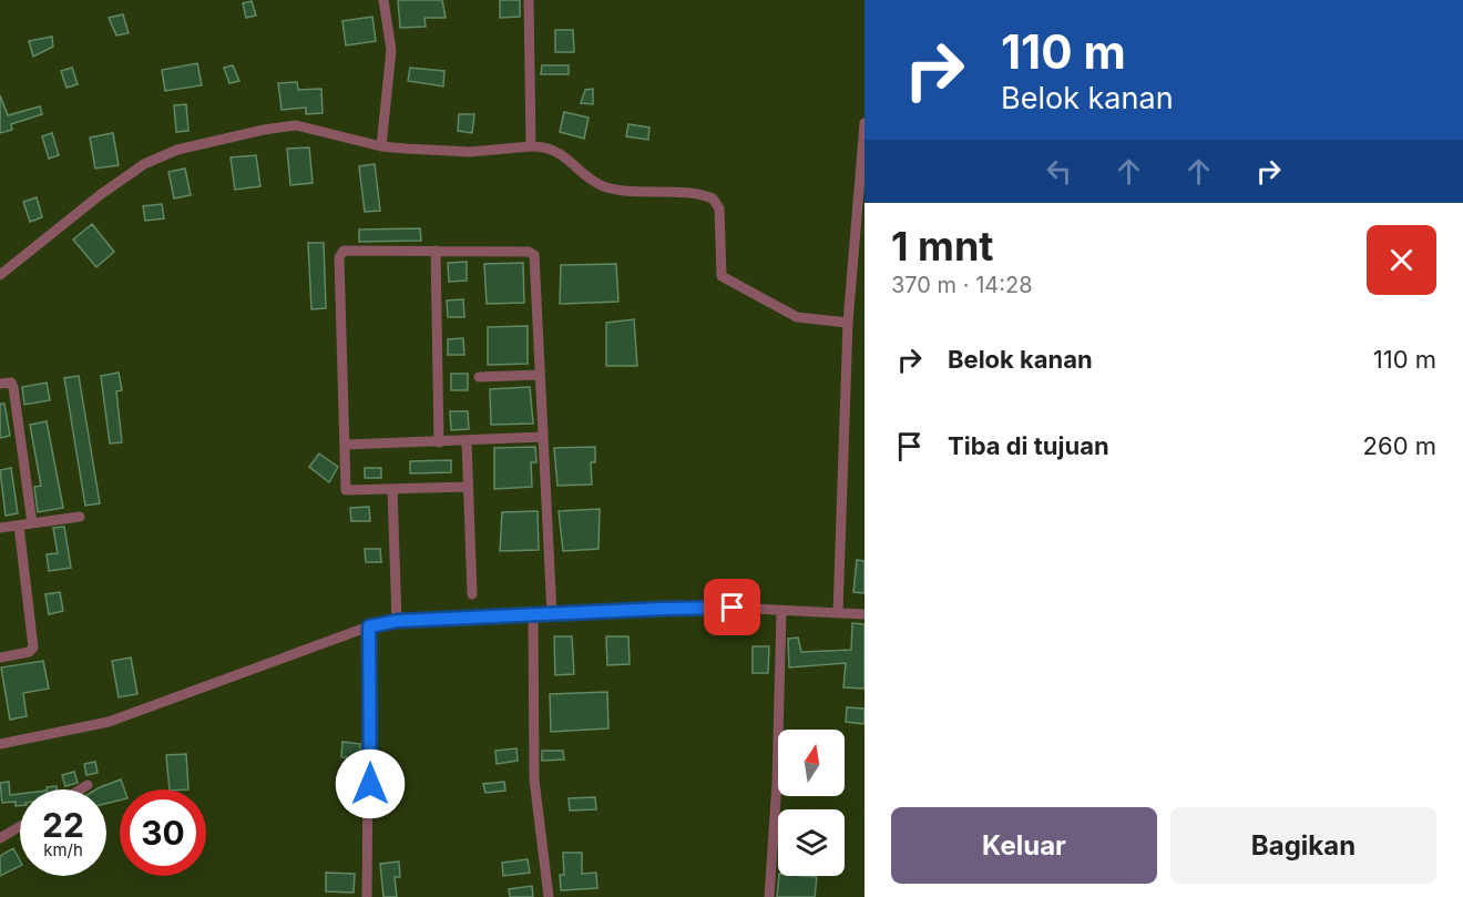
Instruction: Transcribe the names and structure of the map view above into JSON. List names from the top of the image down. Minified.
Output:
{"north":"top","page":{"turn":["110 m","Belok kanan"],"heading":["1 mnt","370 m · 14:28"],"list":[{"name":"Belok kanan","value":"110 m"},{"name":"Tiba di tujuan","value":"260 m"}],"speed":"22 km/h","limit":"30","buttons":["Keluar","Bagikan"]}}
